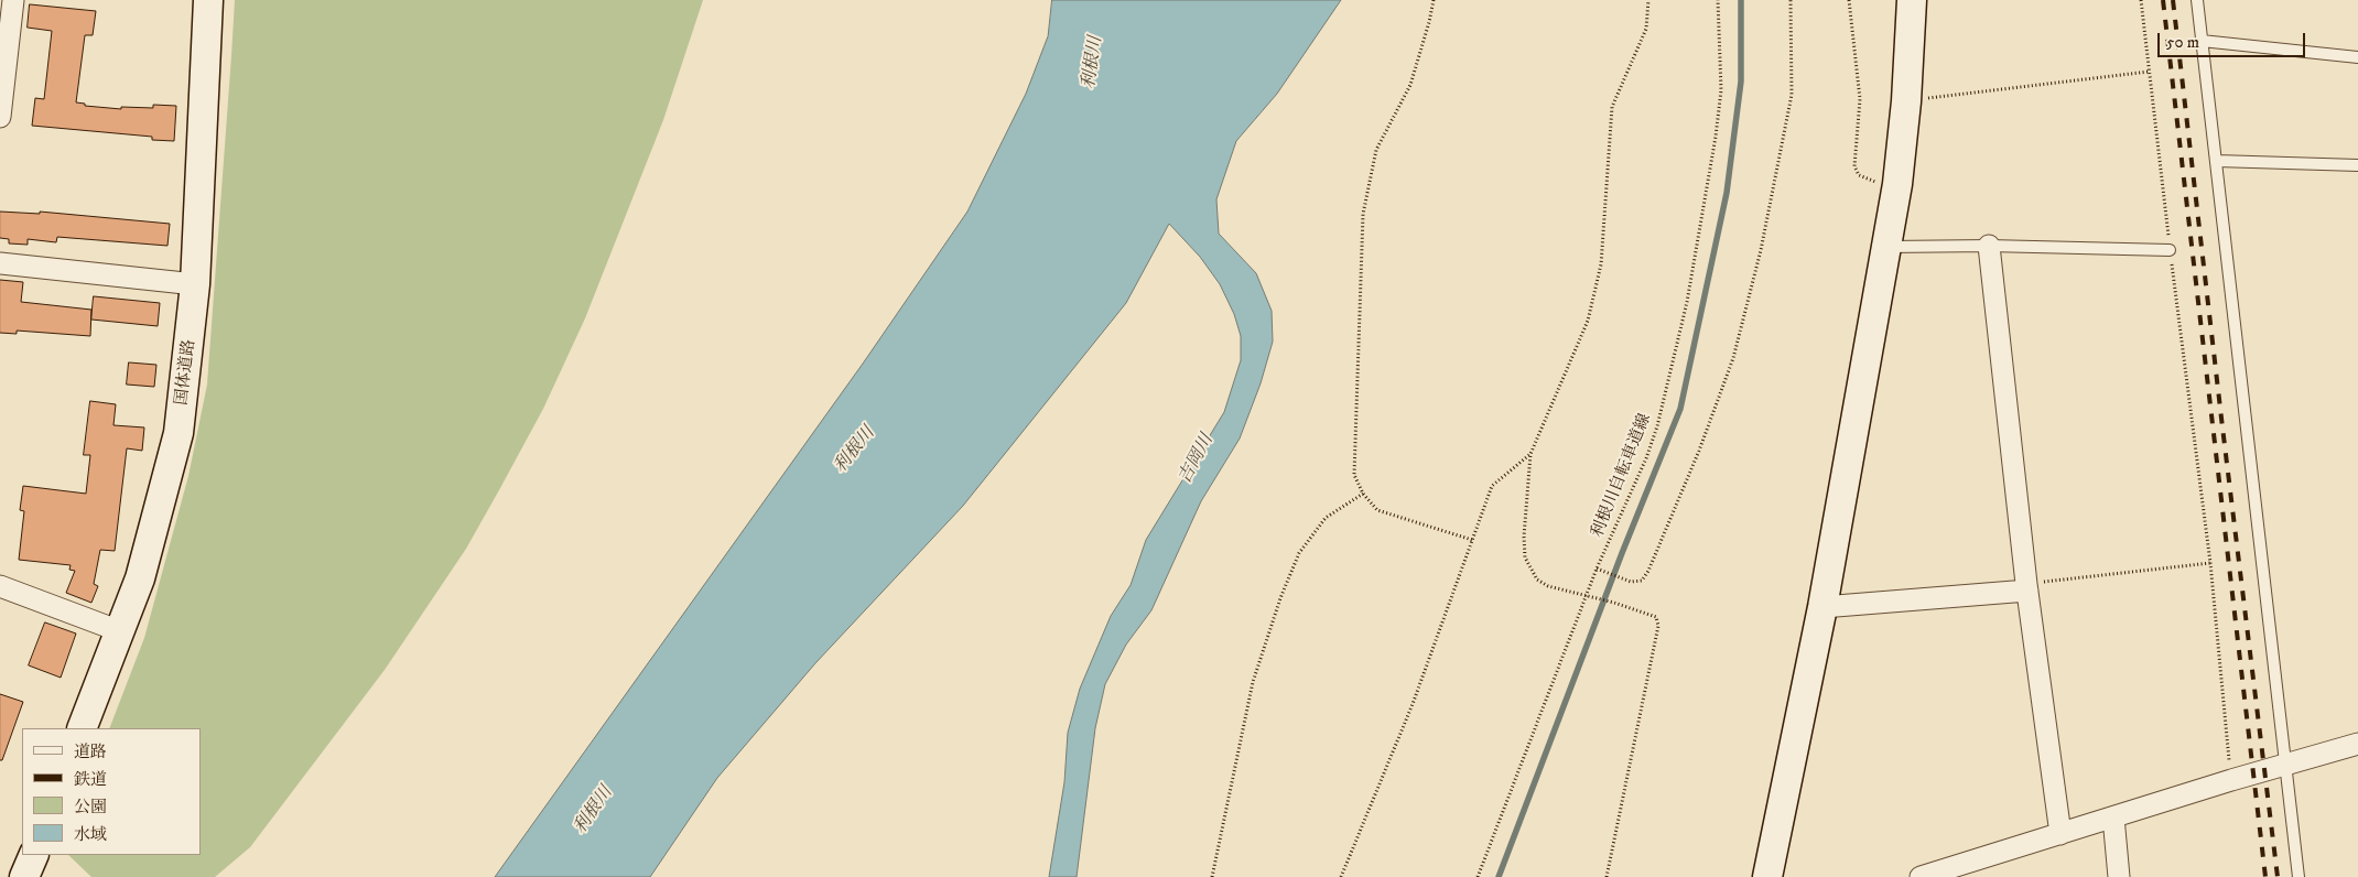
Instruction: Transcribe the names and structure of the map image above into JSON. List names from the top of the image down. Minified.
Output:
{"streets":{"street":["国体道路"],"path":["利根川自転車道線"]},"water":["利根川","吉岡川"],"legend":["道路","鉄道","公園","水域"],"scale_bar":"50 m"}
